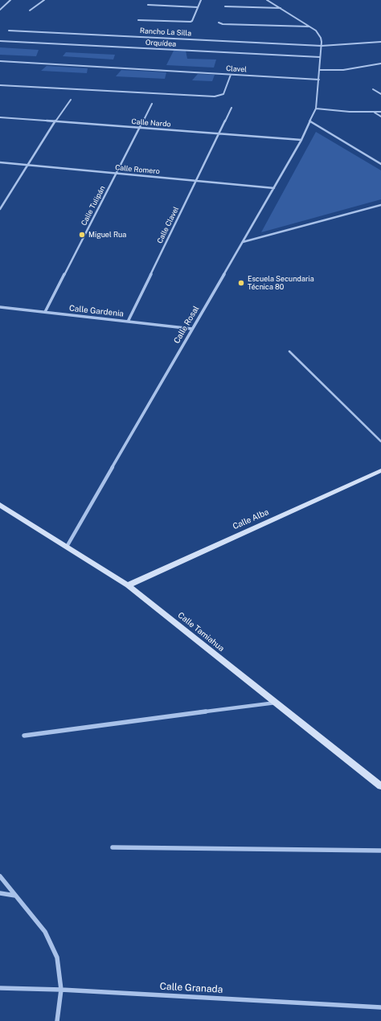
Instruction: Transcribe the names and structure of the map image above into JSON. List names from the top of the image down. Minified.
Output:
{"streets":{"street":["Rancho La Silla","Orquídea","Clavel","Calle Nardo","Calle Romero","Calle Tulipán","Calle Clavel","Calle Gardenia","Calle Rosal","Calle Alba","Calle Tamiahua","Calle Granada"]},"crossings":[["Rancho La Silla","Calle Rosal"],["Orquídea","Calle Rosal"],["Clavel","Calle Rosal"],["Calle Nardo","Calle Tulipán"],["Calle Nardo","Calle Clavel"],["Calle Nardo","Calle Rosal"],["Calle Romero","Calle Tulipán"],["Calle Romero","Calle Clavel"],["Calle Romero","Calle Rosal"],["Calle Tulipán","Calle Gardenia"],["Calle Clavel","Calle Gardenia"],["Calle Gardenia","Calle Rosal"],["Calle Rosal","Calle Tamiahua"],["Calle Alba","Calle Tamiahua"]],"places":["Miguel Rua","Escuela Secundaria Técnica 80"]}
